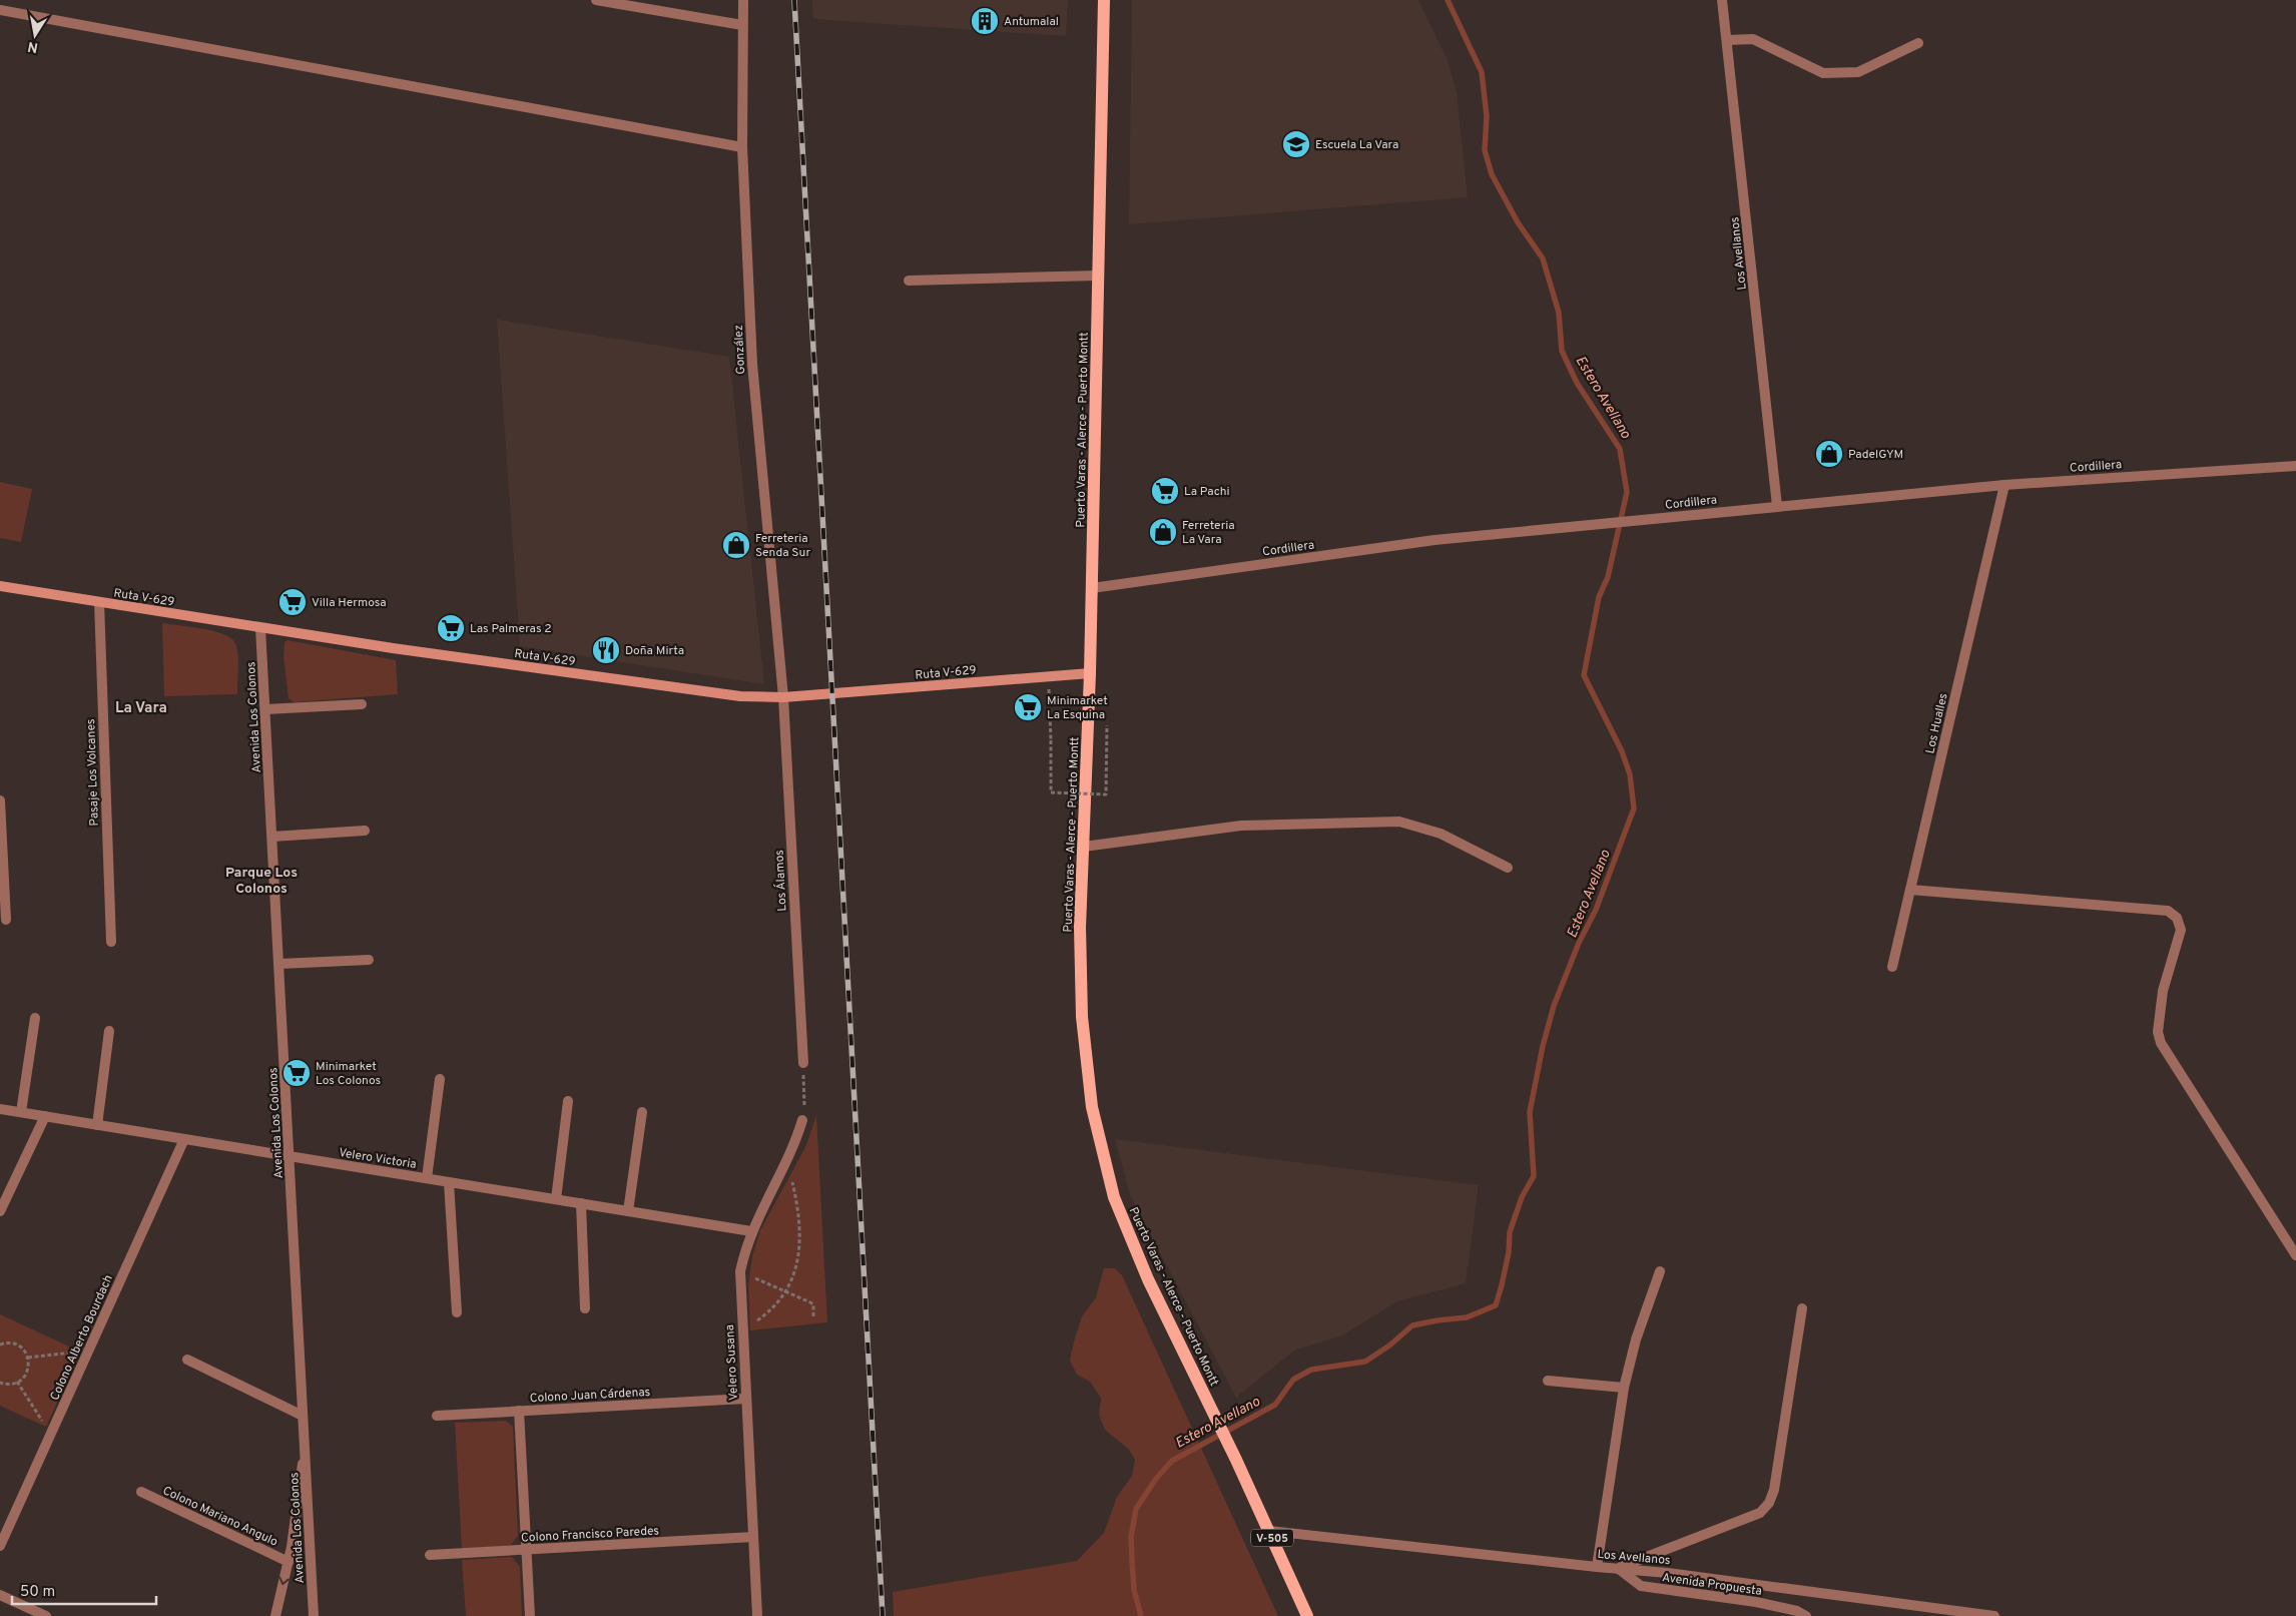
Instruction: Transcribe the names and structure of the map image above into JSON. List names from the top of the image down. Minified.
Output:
{"streets":{"main road":["Puerto Varas - Alerce - Puerto Montt","Ruta V-629","V-505"],"street":["Los Avellanos","González","Cordillera","Avenida Los Colonos","Los Hualles","Pasaje Los Volcanes","Los Álamos","Velero Victoria","Colono Alberto Bourdach","Velero Susana","Colono Juan Cárdenas","Colono Mariano Angulo","Colono Francisco Paredes","Avenida Propuesta"]},"crossings":[["Los Avellanos","Puerto Varas - Alerce - Puerto Montt"],["Los Avellanos","Cordillera"],["Los Avellanos","V-505"],["Los Avellanos","Avenida Propuesta"],["González","Ruta V-629"],["González","Los Álamos"],["Puerto Varas - Alerce - Puerto Montt","Cordillera"],["Puerto Varas - Alerce - Puerto Montt","Ruta V-629"],["Puerto Varas - Alerce - Puerto Montt","V-505"],["Cordillera","Los Hualles"],["Ruta V-629","Avenida Los Colonos"],["Ruta V-629","Pasaje Los Volcanes"],["Ruta V-629","Los Álamos"],["Avenida Los Colonos","Velero Victoria"],["Velero Victoria","Colono Alberto Bourdach"],["Velero Victoria","Velero Susana"],["Velero Susana","Colono Juan Cárdenas"],["Velero Susana","Colono Francisco Paredes"]],"districts":["La Vara","Parque Los Colonos"],"water":["Estero Avellano"],"places":{"building":["Antumalal"],"school or university":["Escuela La Vara"],"shop":["PadelGYM","Ferreteria La Vara","Ferreteria Senda Sur"],"supermarket":["La Pachi","Villa Hermosa","Las Palmeras 2","Minimarket La Esquina","Minimarket Los Colonos"],"restaurant":["Doña Mirta"]},"scale_bar":"50 m","north":"bottom"}
